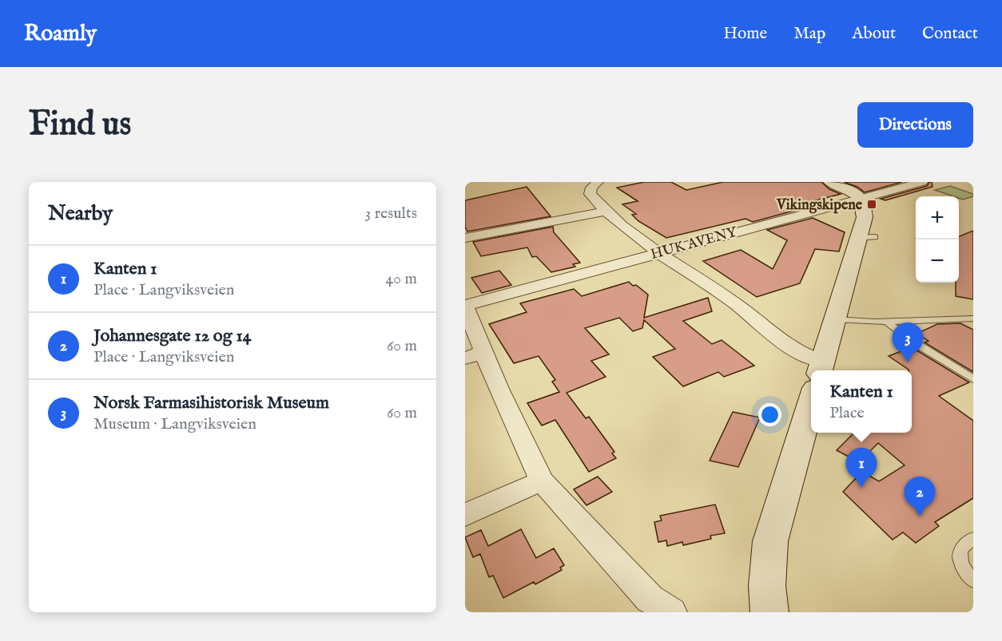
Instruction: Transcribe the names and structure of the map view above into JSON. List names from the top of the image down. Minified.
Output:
{"streets":{"street":["HUK AVENY"]},"places":{"transit":["Vikingskipene"]},"page":{"header":"Roamly","nav":["Home","Map","About","Contact"],"buttons":"Directions","title":"Find us","heading":["Nearby","3 results"],"map_buttons":["+","−"],"list":[{"mark":"1","name":"Kanten 1","note":"Place · Langviksveien","value":"40 m"},{"mark":"2","name":"Johannesgate 12 og 14","note":"Place · Langviksveien","value":"60 m"},{"mark":"3","name":"Norsk Farmasihistorisk Museum","note":"Museum · Langviksveien","value":"60 m"}],"pins":["3","1","2"],"popup":["Kanten 1","Place"]}}
